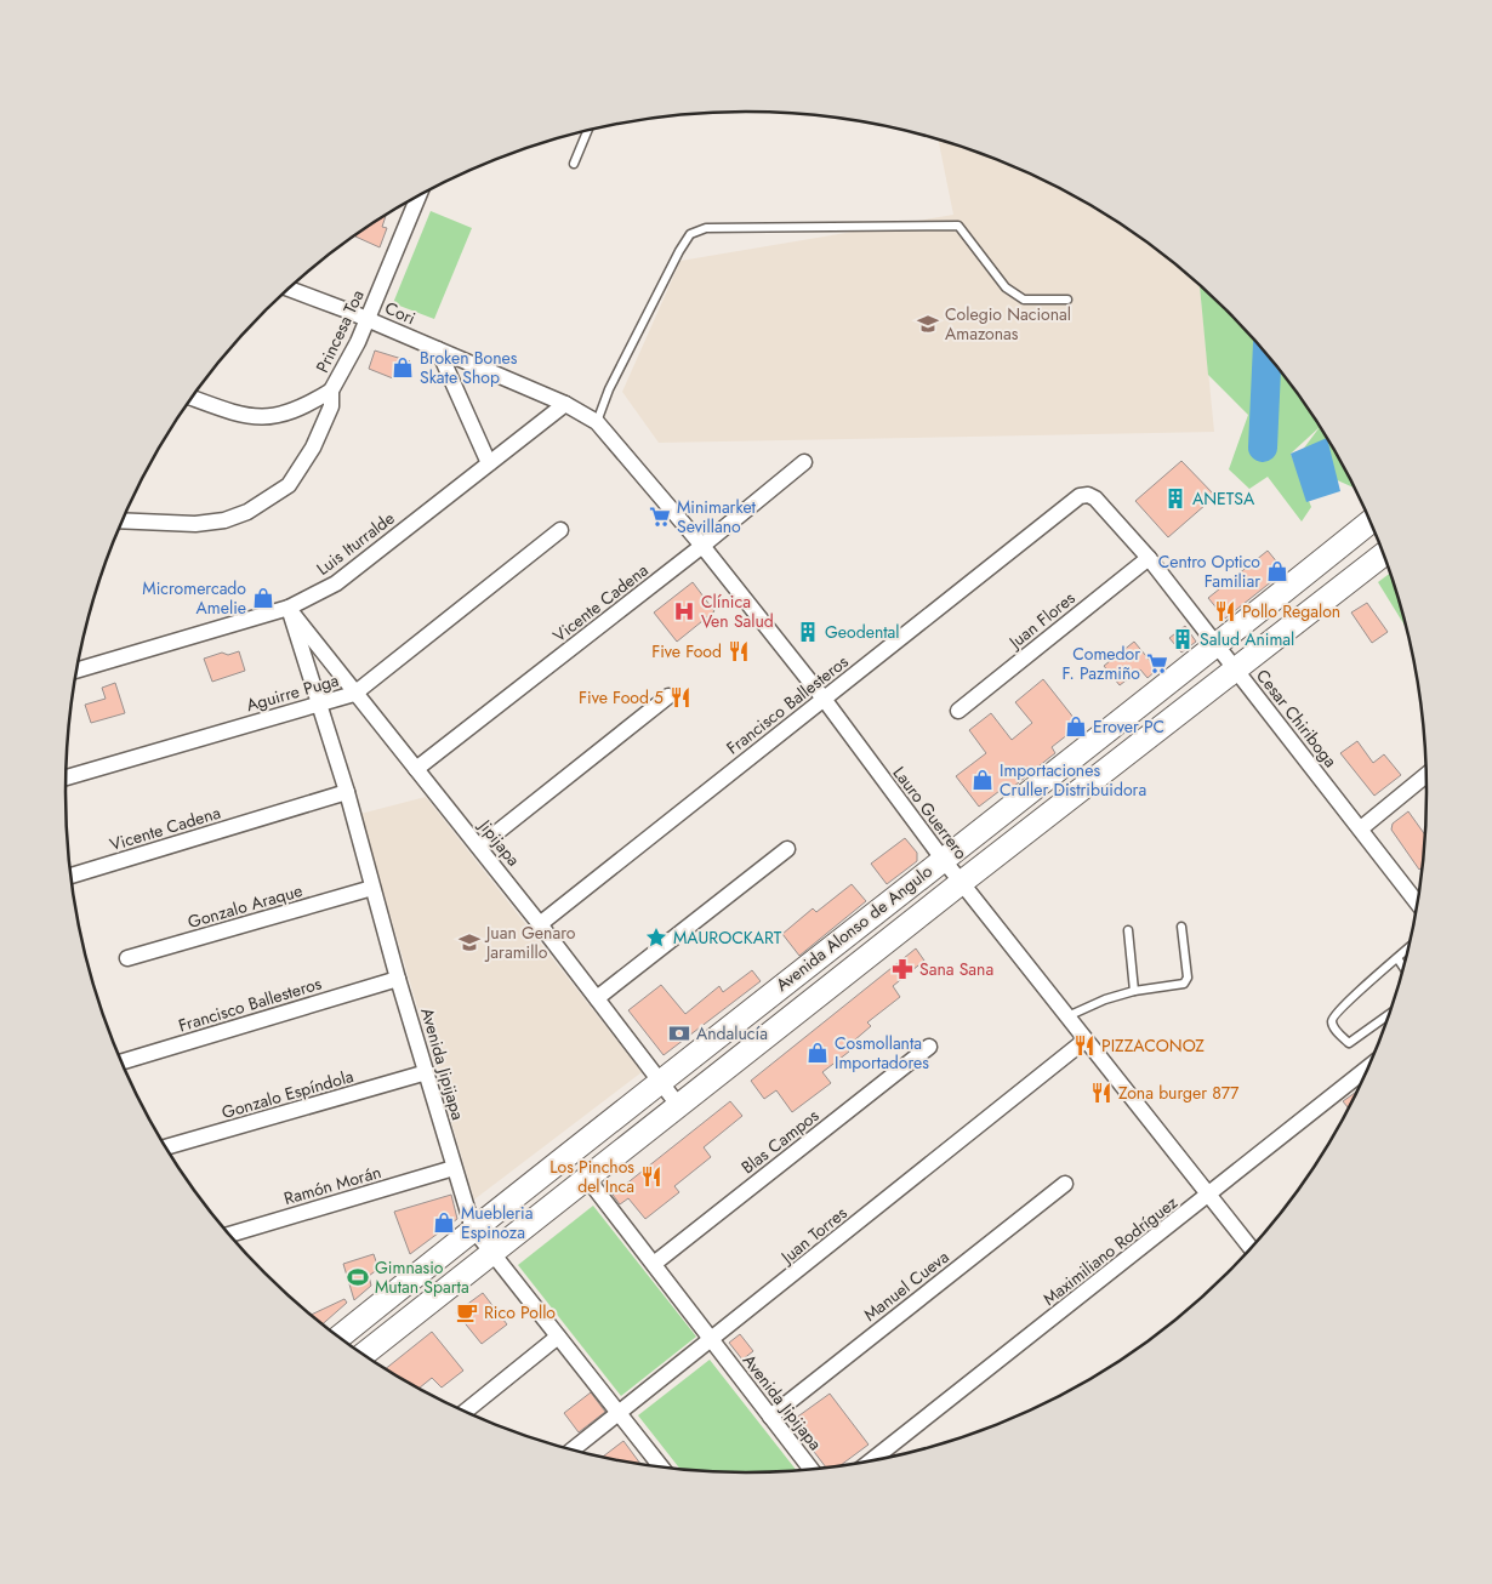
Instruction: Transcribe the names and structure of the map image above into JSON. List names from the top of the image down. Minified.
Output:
{"streets":{"main road":["Avenida Alonso de Angulo"],"street":["Cori","Princesa Toa","Luis Iturralde","Vicente Cadena","Juan Flores","Aguirre Puga","Francisco Ballesteros","Cesar Chiriboga","Lauro Guerrero","Jipijapa","Gonzalo Araque","Avenida Jipijapa","Gonzalo Espíndola","Blas Campos","Ramón Morán","Juan Torres","Maximiliano Rodríguez","Manuel Cueva"]},"crossings":[["Cori","Princesa Toa"],["Cori","Luis Iturralde"],["Cori","Lauro Guerrero"],["Luis Iturralde","Lauro Guerrero"],["Luis Iturralde","Jipijapa"],["Luis Iturralde","Avenida Jipijapa"],["Vicente Cadena","Lauro Guerrero"],["Vicente Cadena","Jipijapa"],["Vicente Cadena","Avenida Jipijapa"],["Juan Flores","Cesar Chiriboga"],["Aguirre Puga","Jipijapa"],["Aguirre Puga","Avenida Jipijapa"],["Francisco Ballesteros","Cesar Chiriboga"],["Francisco Ballesteros","Lauro Guerrero"],["Francisco Ballesteros","Jipijapa"],["Francisco Ballesteros","Avenida Jipijapa"],["Cesar Chiriboga","Avenida Alonso de Angulo"],["Lauro Guerrero","Avenida Alonso de Angulo"],["Lauro Guerrero","Juan Torres"],["Lauro Guerrero","Maximiliano Rodríguez"],["Jipijapa","Avenida Alonso de Angulo"],["Jipijapa","Avenida Jipijapa"],["Gonzalo Araque","Avenida Jipijapa"],["Avenida Alonso de Angulo","Avenida Jipijapa"],["Avenida Jipijapa","Gonzalo Espíndola"],["Avenida Jipijapa","Blas Campos"],["Avenida Jipijapa","Ramón Morán"],["Avenida Jipijapa","Juan Torres"],["Avenida Jipijapa","Manuel Cueva"]],"places":{"school or university":["Colegio Nacional Amazonas","Juan Genaro Jaramillo"],"shop":["Broken Bones Skate Shop","Centro Optico Familiar","Micromercado Amelie","Erover PC","Importaciones Cruller Distribuidora","Cosmollanta Importadores","Muebleria Espinoza"],"building":["ANETSA","Geodental","Salud Animal"],"supermarket":["Minimarket Sevillano","Comedor F. Pazmiño"],"hospital":["Clínica Ven Salud"],"restaurant":["Pollo Regalon","Five Food","Five Food 5","PIZZACONOZ","Zona burger 877","Los Pinchos del Inca"],"place":["MAUROCKART"],"pharmacy":["Sana Sana"],"bank":["Andalucía"],"sports":["Gimnasio Mutan Sparta"],"cafe":["Rico Pollo"]}}
